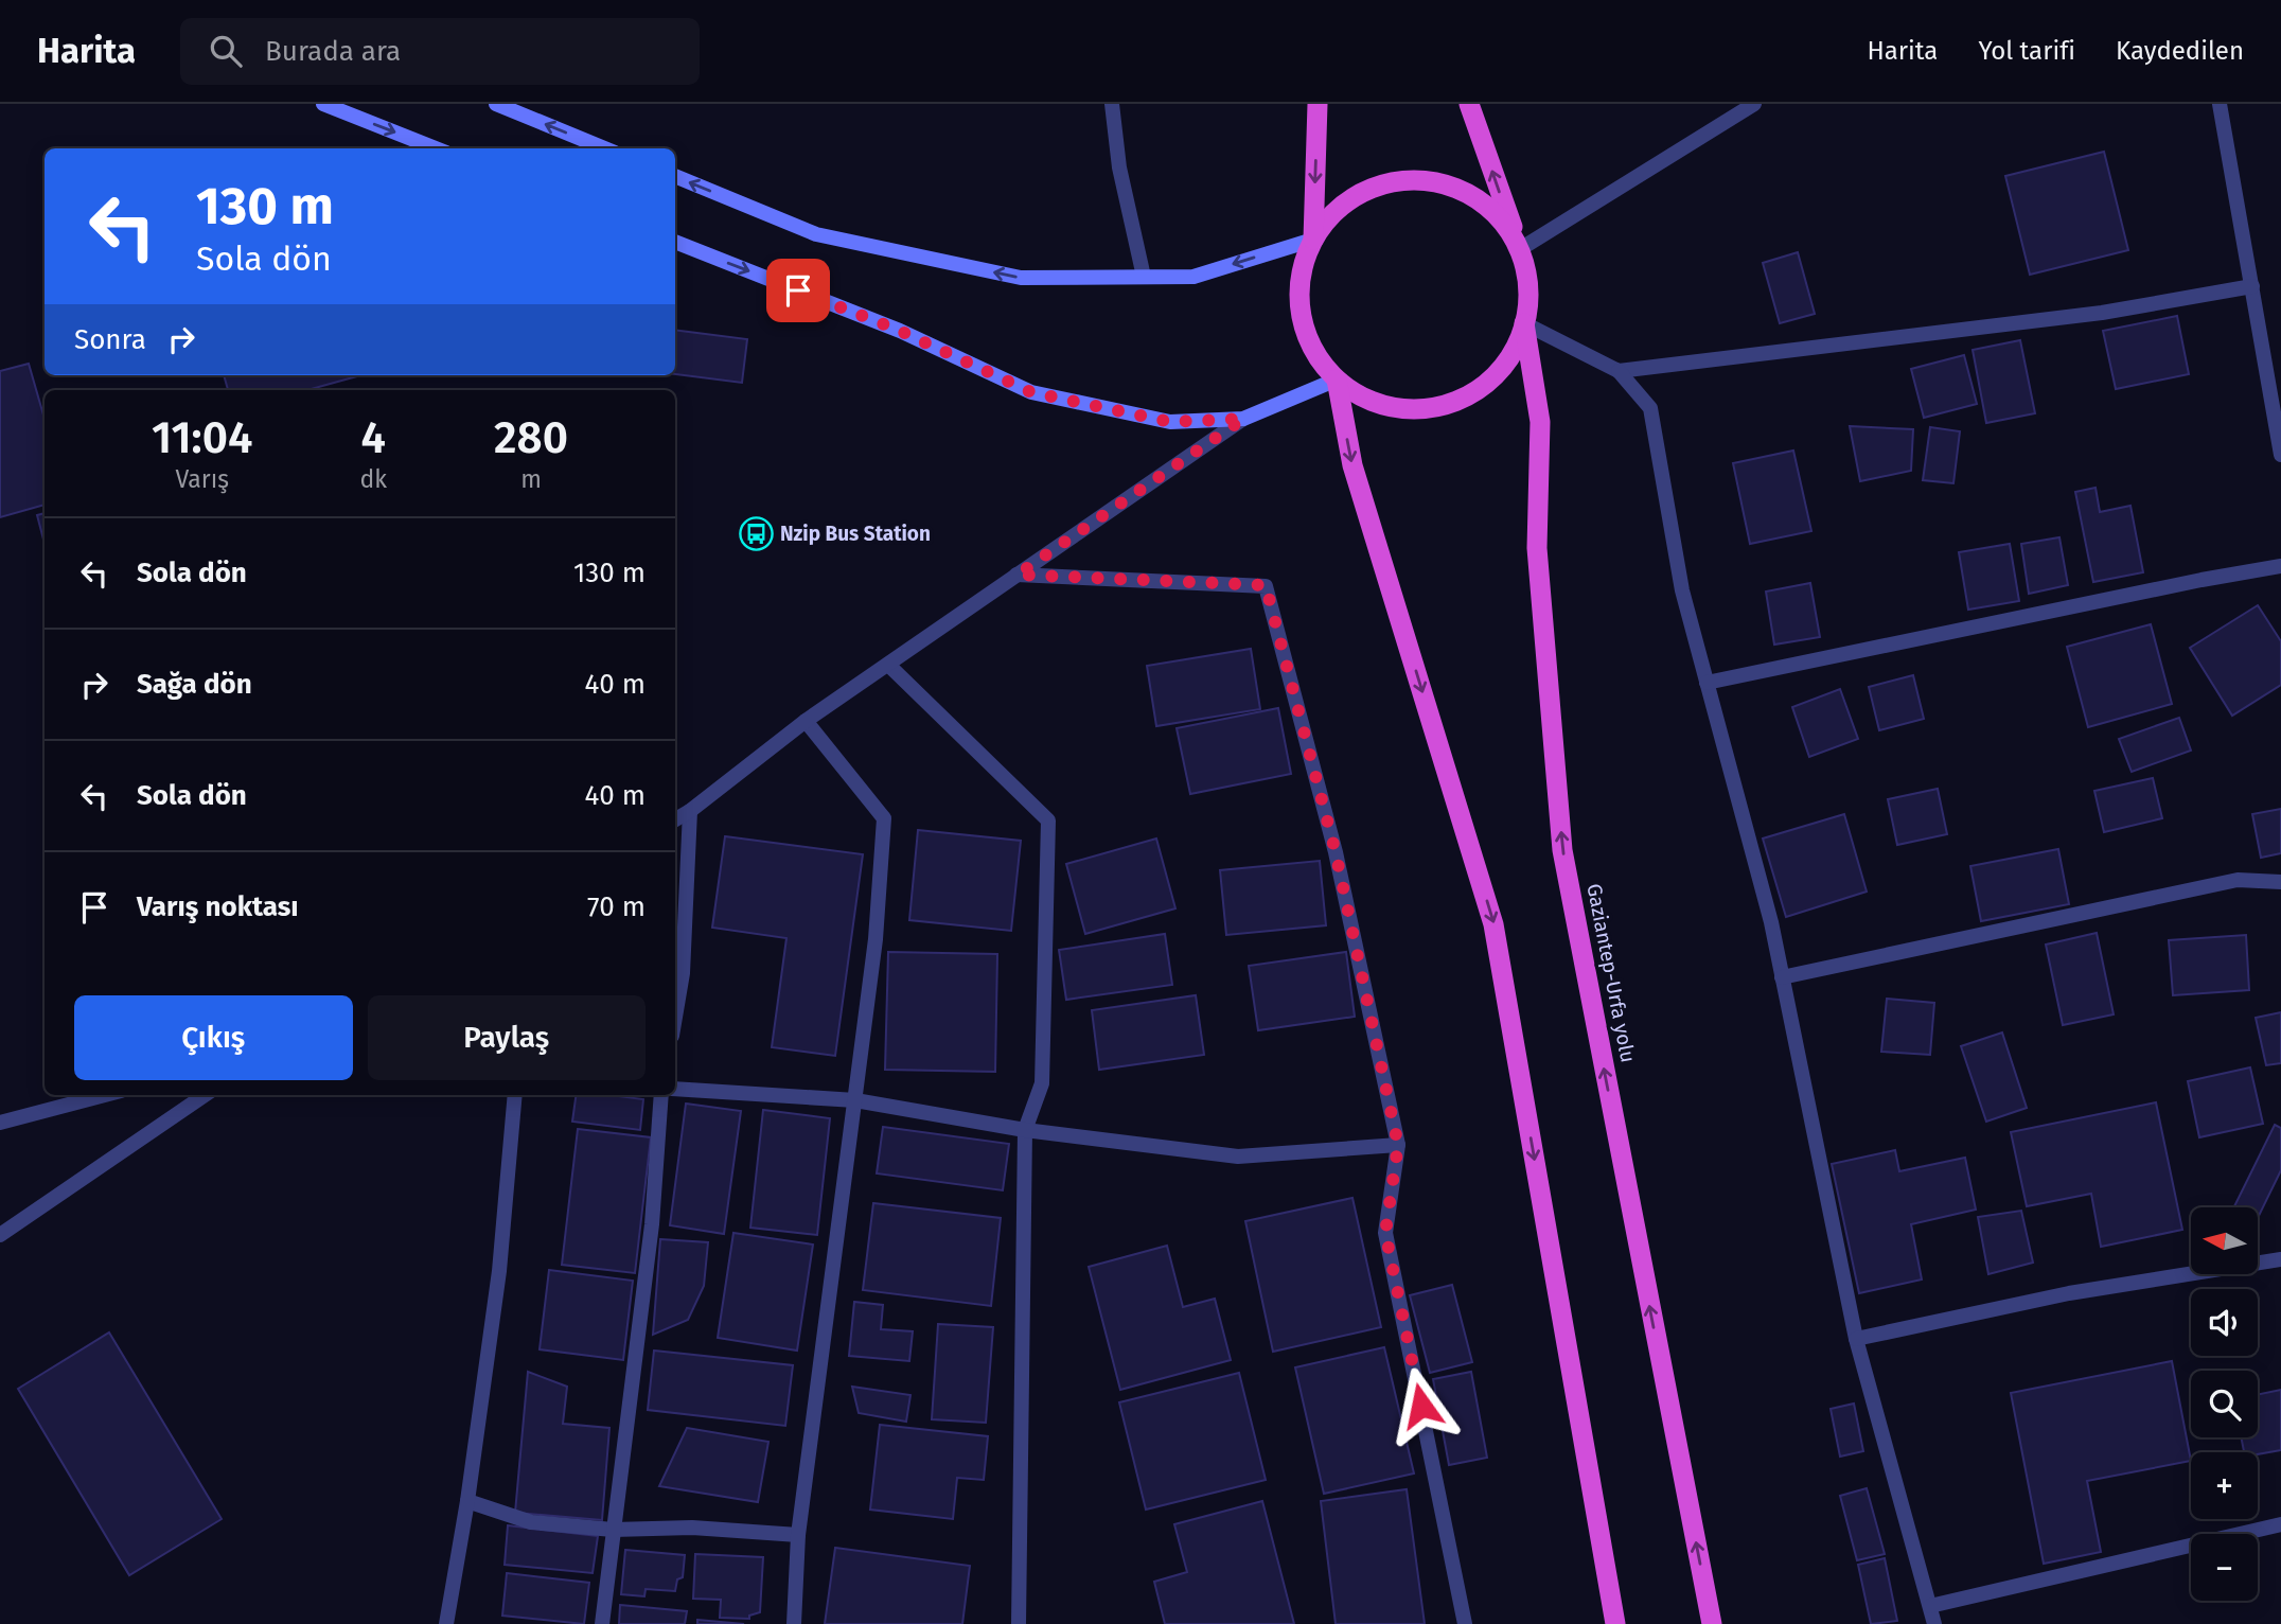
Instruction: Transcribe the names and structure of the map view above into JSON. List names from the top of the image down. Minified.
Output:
{"streets":{"highway":["Gaziantep-Urfa yolu"]},"places":{"bus stop":["Nzip Bus Station"]},"north":"left","page":{"header":"Harita","search":"Burada ara","nav":["Harita","Yol tarifi","Kaydedilen"],"turn":["130 m","Sola dön"],"then":"Sonra","eta":["11:04","Varış","4","dk","280","m"],"list":[{"name":"Sola dön","value":"130 m"},{"name":"Sağa dön","value":"40 m"},{"name":"Sola dön","value":"40 m"},{"name":"Varış noktası","value":"70 m"}],"buttons":["Çıkış","Paylaş"],"map_buttons":["+","−"]}}
